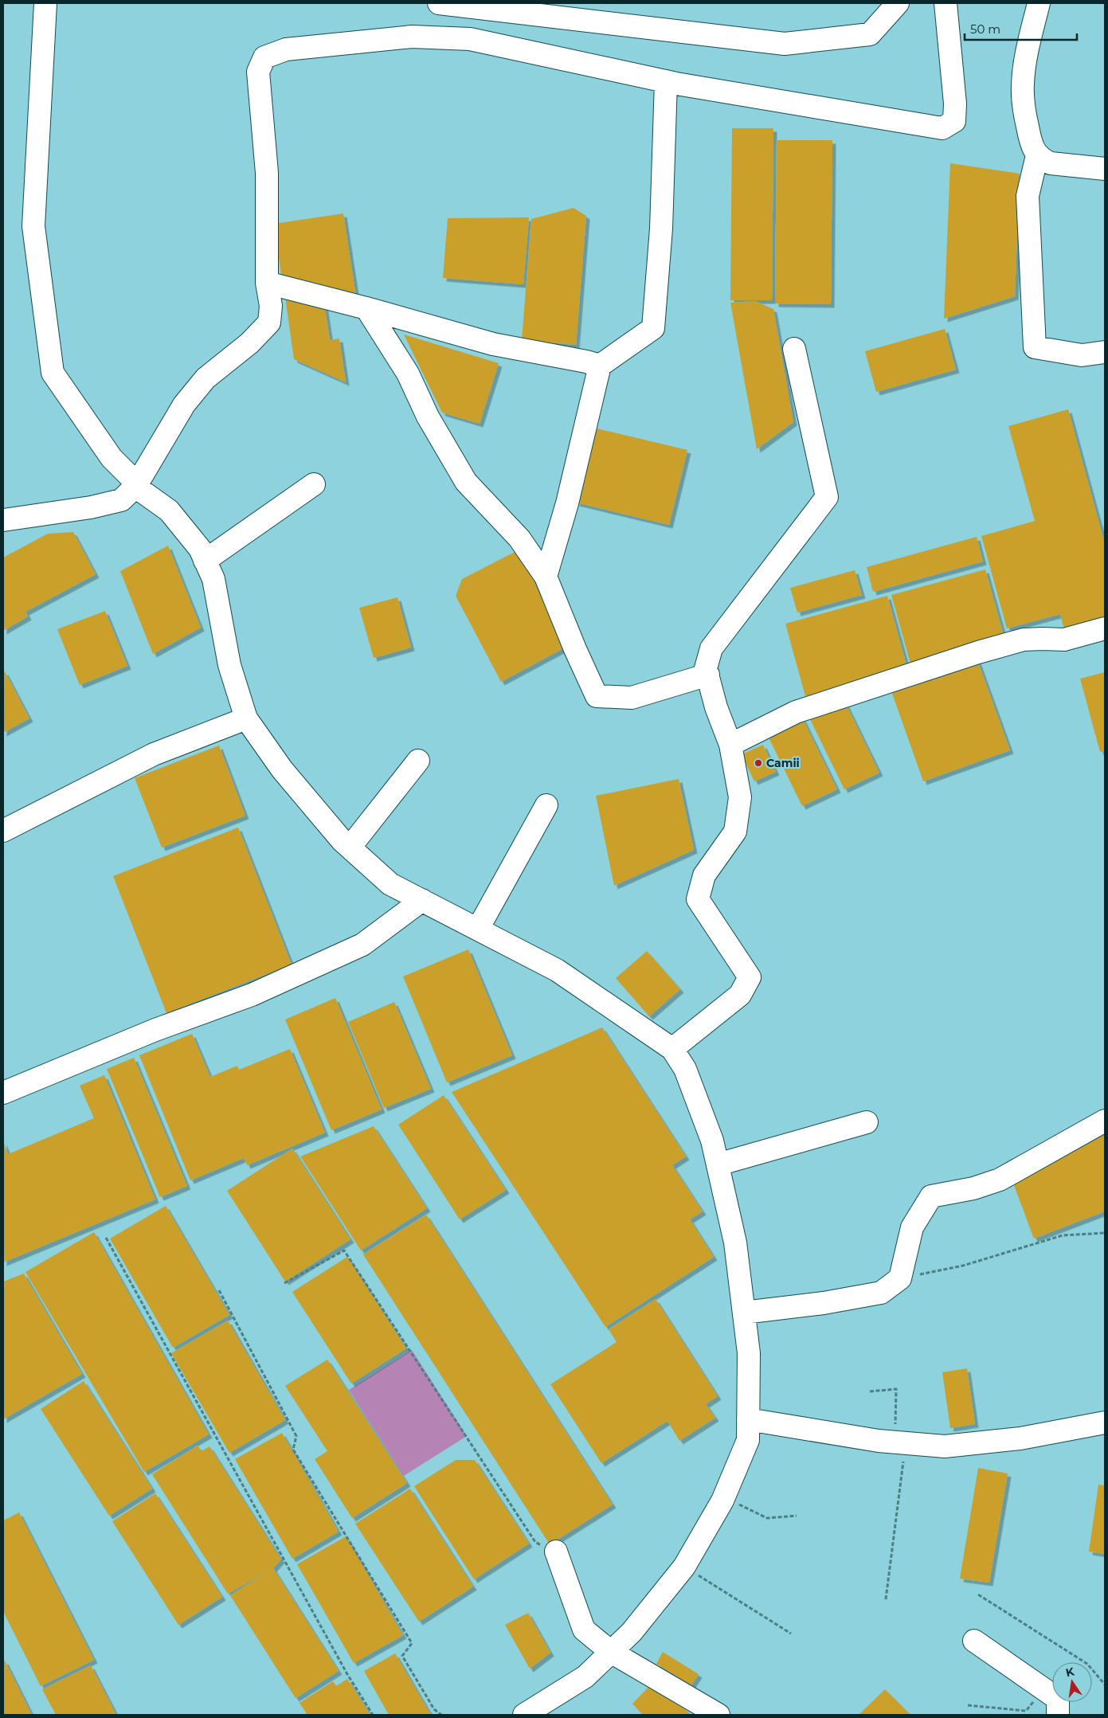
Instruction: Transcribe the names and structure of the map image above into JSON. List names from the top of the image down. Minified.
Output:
{"places":["Camii"],"scale_bar":"50 m","north":"top"}
